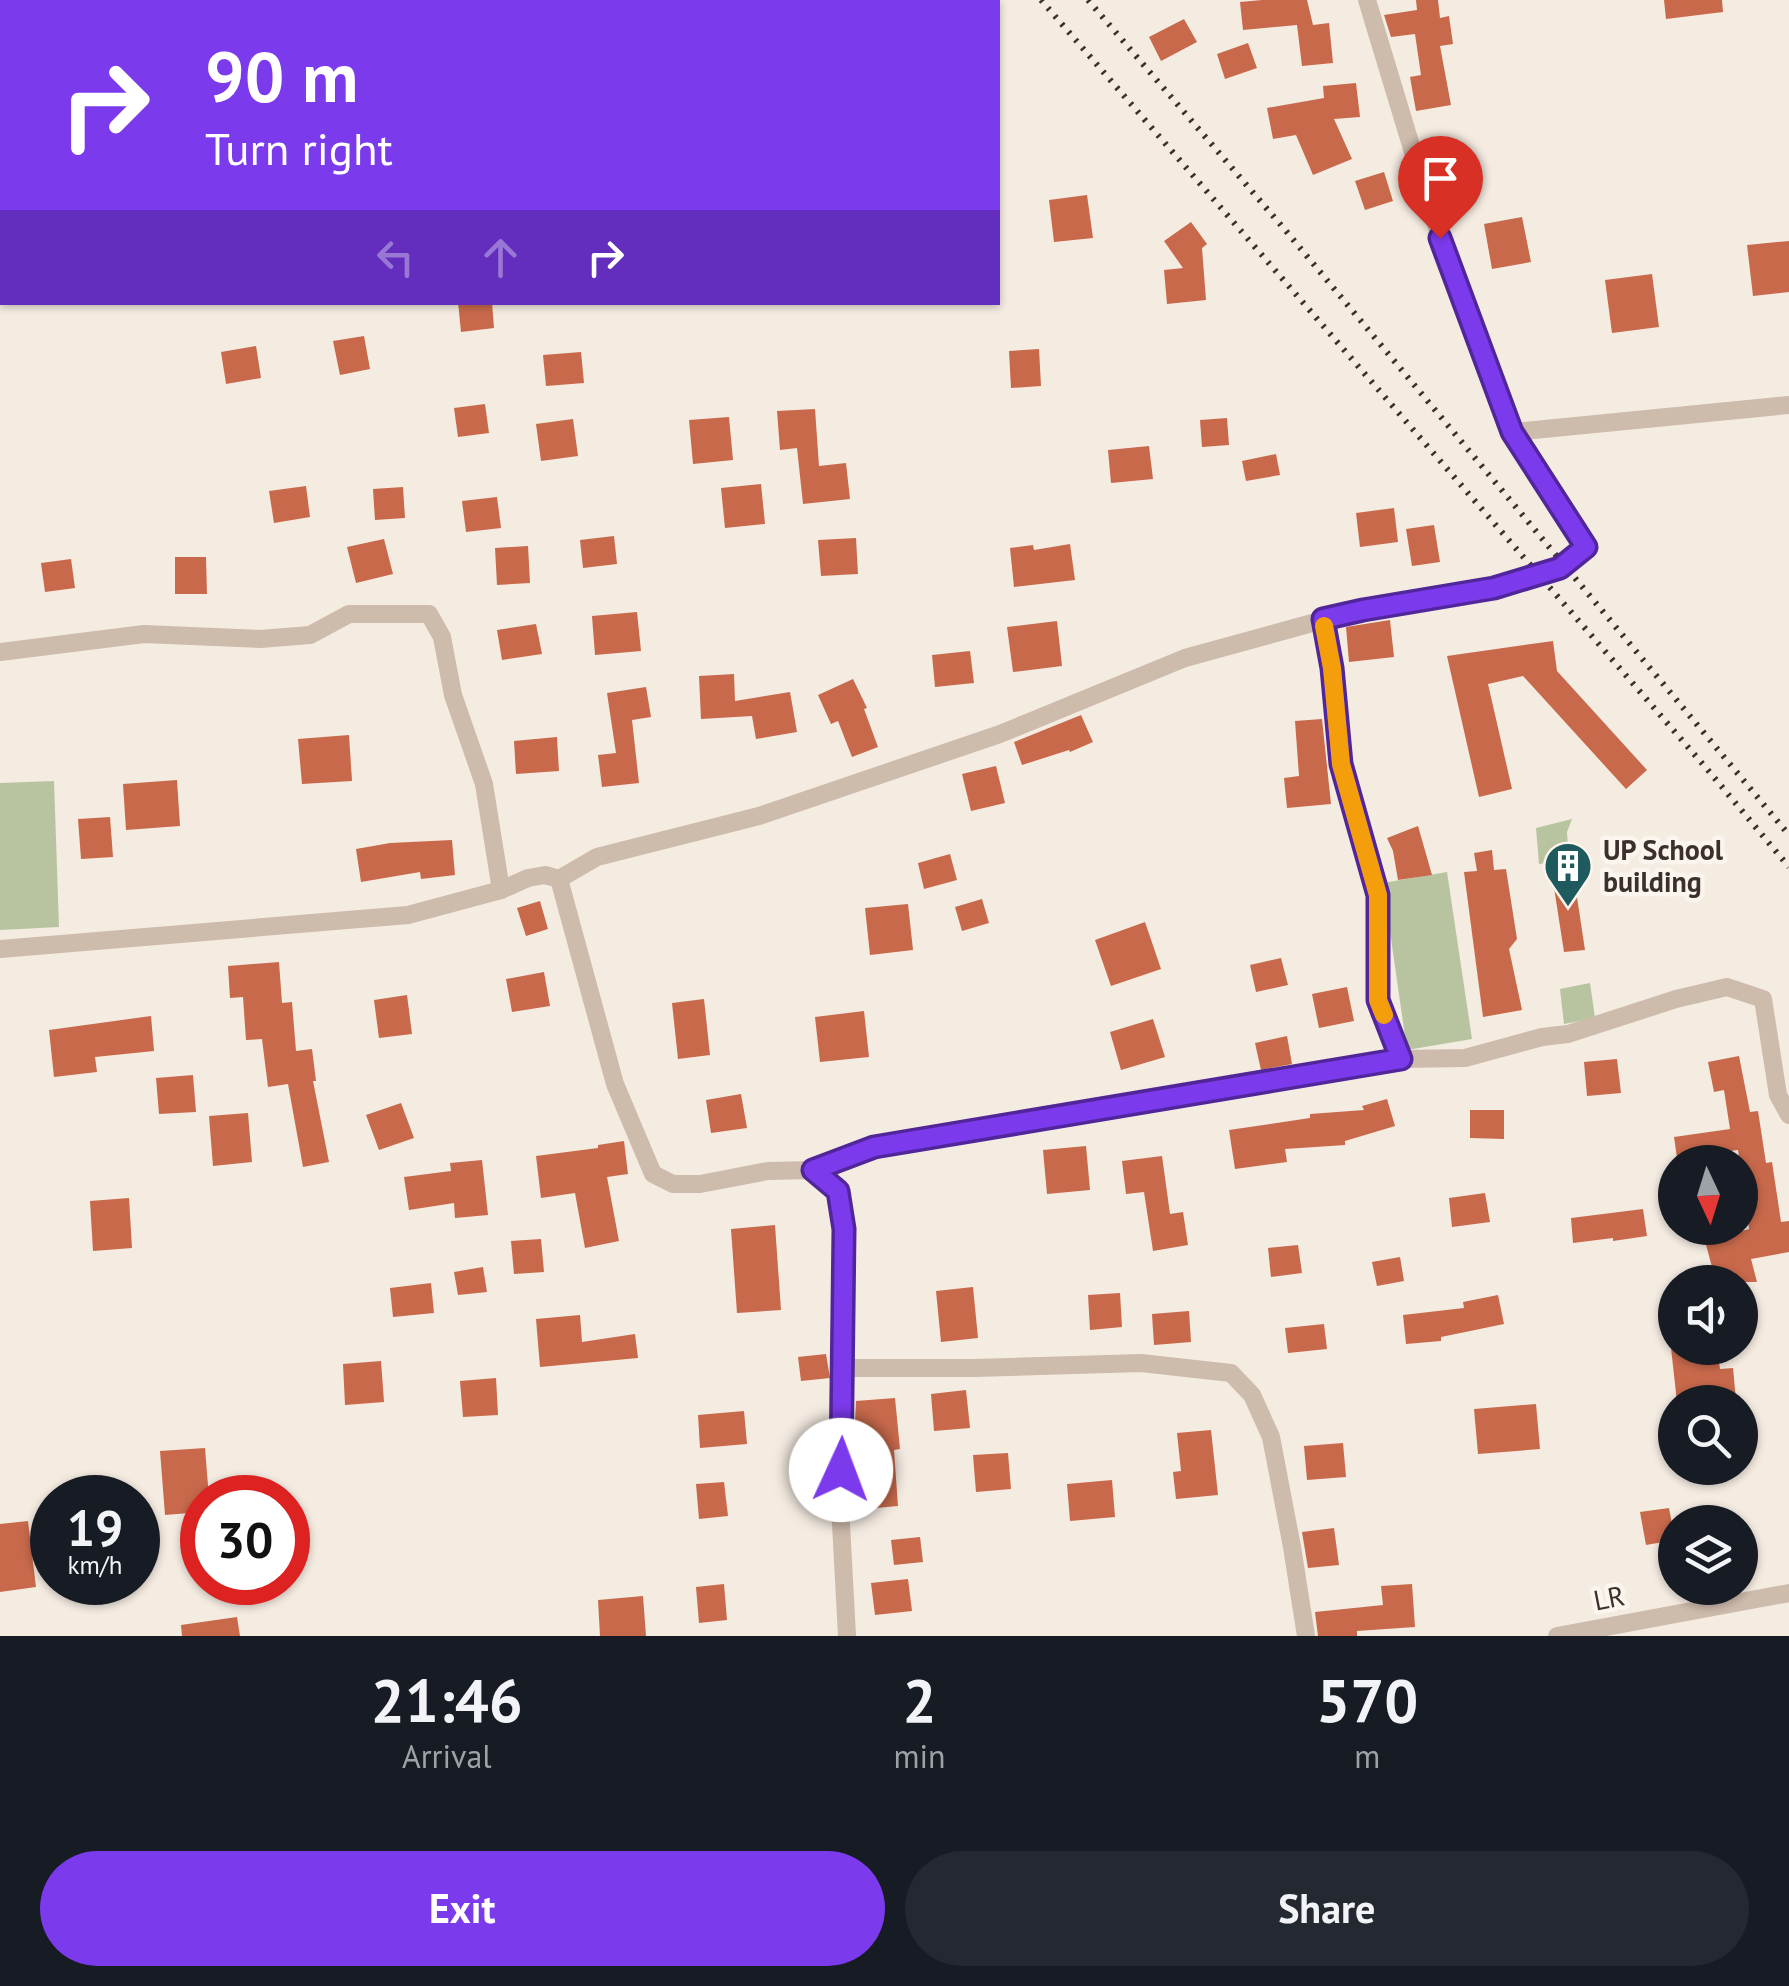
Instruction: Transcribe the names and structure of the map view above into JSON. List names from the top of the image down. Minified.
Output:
{"streets":{"street":["LR"]},"places":{"building":["UP School building"]},"north":"bottom","page":{"turn":["90 m","Turn right"],"speed":"19 km/h","limit":"30","eta":["21:46","Arrival","2","min","570","m"],"buttons":["Exit","Share"]}}
